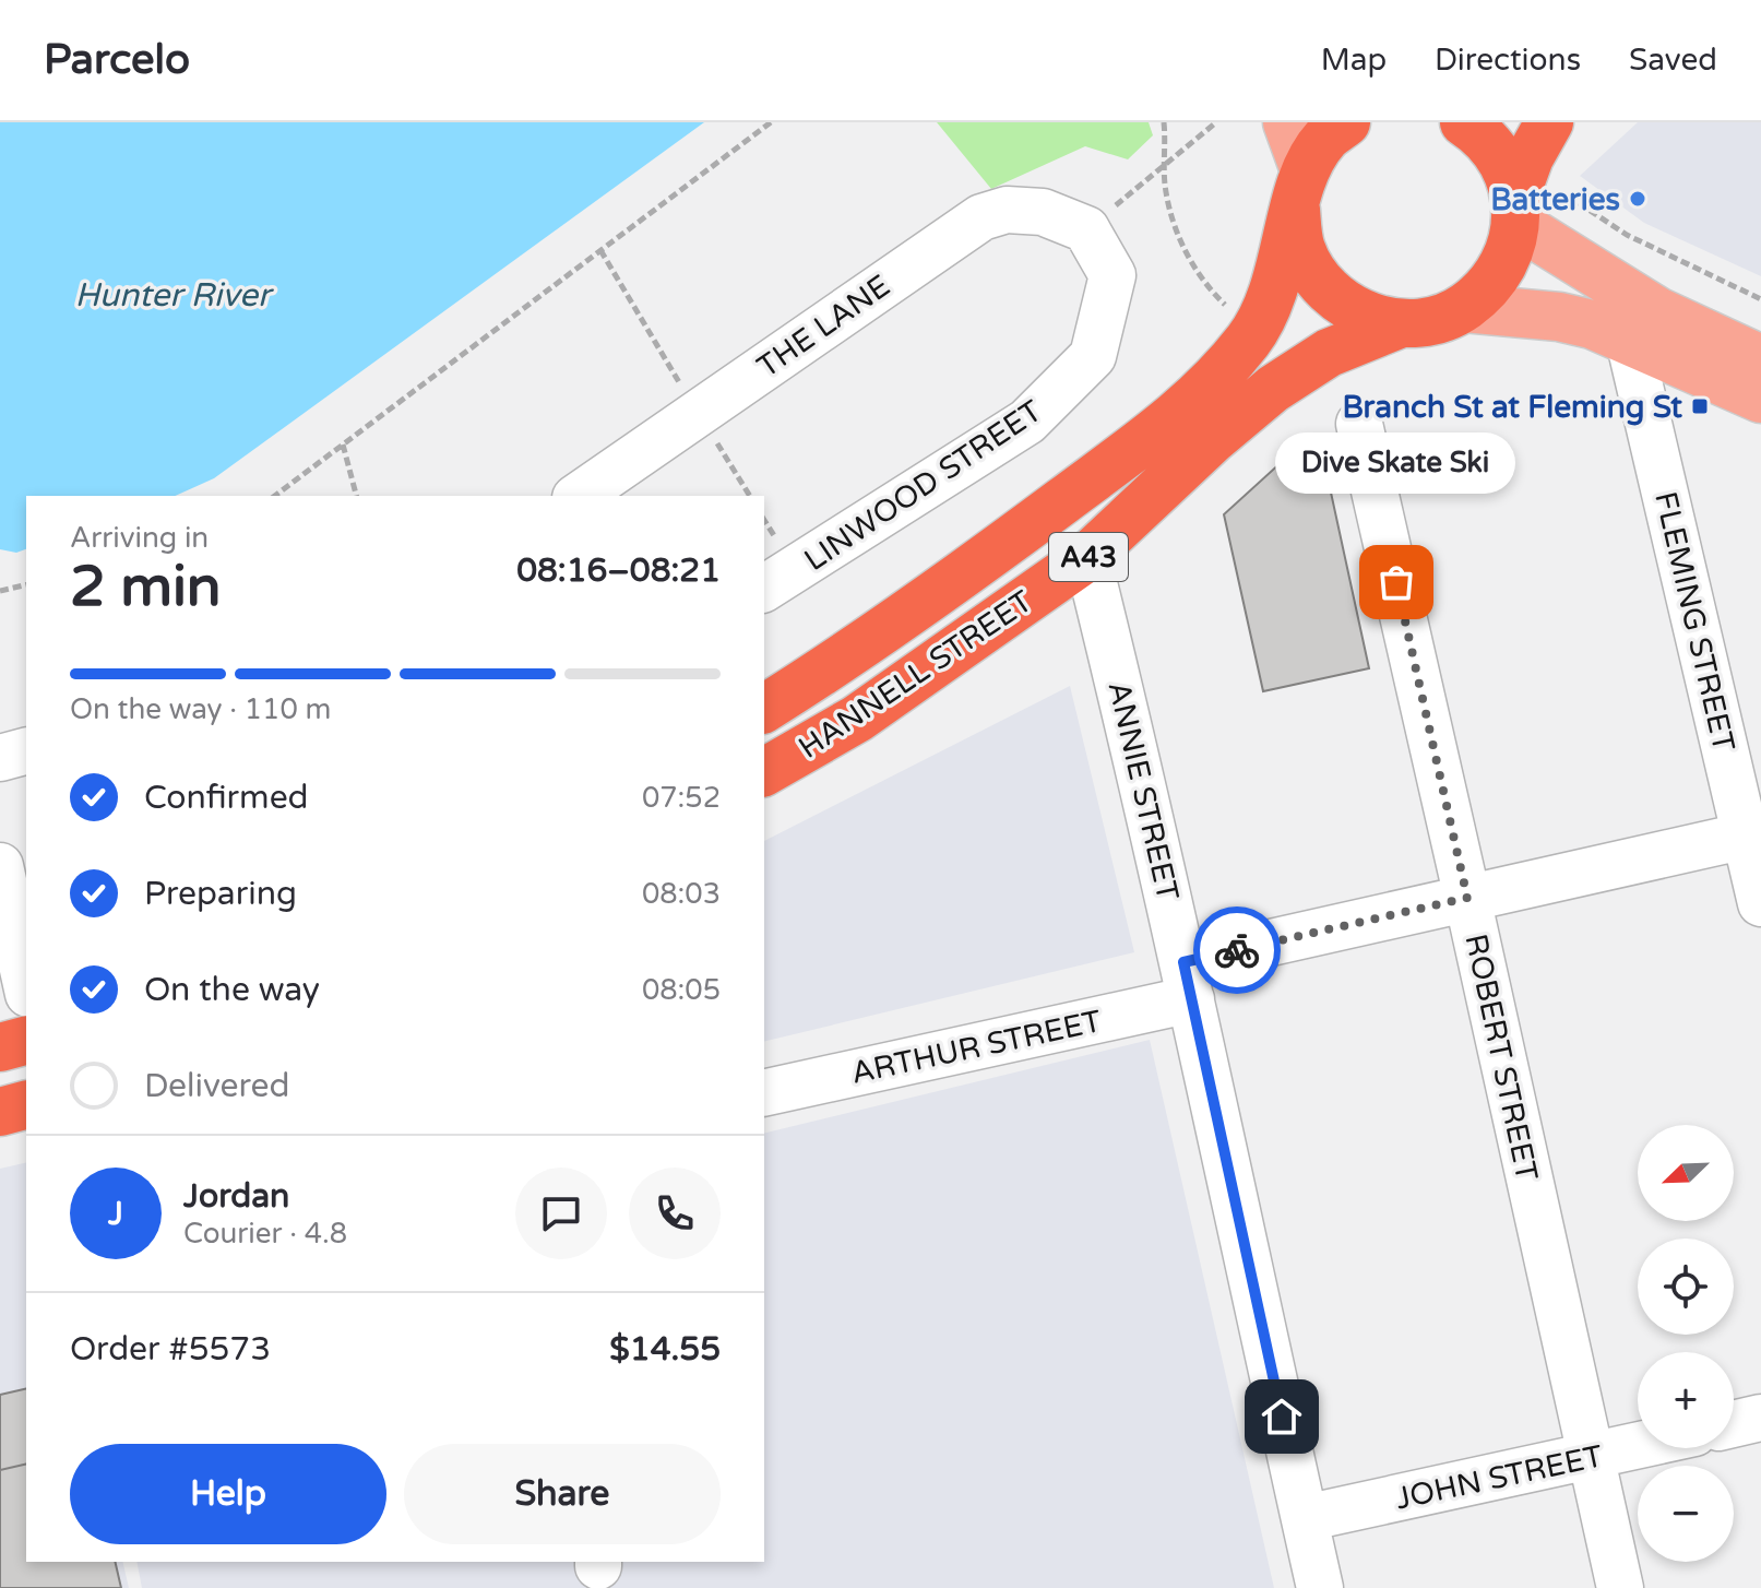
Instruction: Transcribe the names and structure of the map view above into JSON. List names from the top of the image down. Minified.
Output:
{"streets":{"highway":["A43","HANNELL STREET"],"street":["THE LANE","LINWOOD STREET","FLEMING STREET","ANNIE STREET","ARTHUR STREET","ROBERT STREET","JOHN STREET"]},"crossings":[["THE LANE","LINWOOD STREET"],["A43","HANNELL STREET"],["FLEMING STREET","ARTHUR STREET"],["HANNELL STREET","ANNIE STREET"],["ANNIE STREET","ARTHUR STREET"],["ANNIE STREET","JOHN STREET"],["ARTHUR STREET","ROBERT STREET"],["ROBERT STREET","JOHN STREET"]],"water":["Hunter River"],"places":{"other":["Batteries","Dive Skate Ski"],"transit":["Branch St at Fleming St"]},"north":"bottom left","page":{"header":"Parcelo","nav":["Map","Directions","Saved"],"bubble":"Dive Skate Ski","heading":["2 min","Arriving in","08:16–08:21"],"panel":["Jordan","Courier · 4.8","Order #5573","$14.55"],"bar":"On the way · 110 m","list":[["Confirmed","07:52"],["Preparing","08:03"],["On the way","08:05"],"Delivered"],"map_buttons":["+","−"],"round":"J","buttons":["Help","Share"]}}
